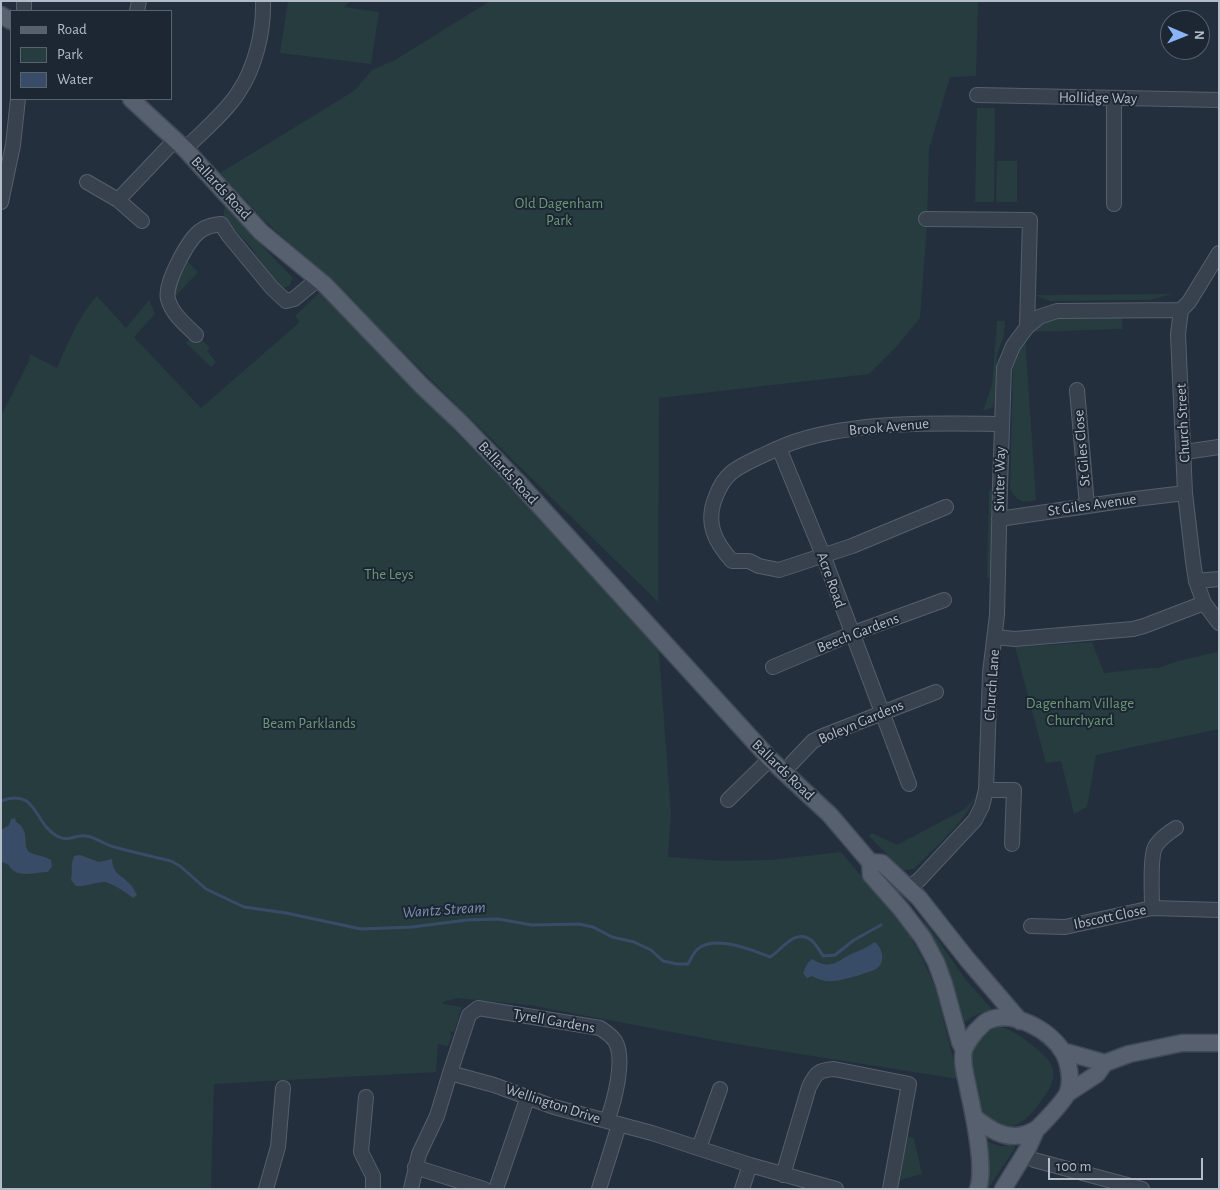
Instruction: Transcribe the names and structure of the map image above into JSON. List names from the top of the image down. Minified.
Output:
{"streets":{"main road":["Ballards Road"],"street":["Hollidge Way","Church Street","Brook Avenue","St Giles Close","Siviter Way","St Giles Avenue","Acre Road","Beech Gardens","Church Lane","Boleyn Gardens","Ibscott Close","Tyrell Gardens","Wellington Drive"]},"crossings":[["Ballards Road","Church Lane"],["Church Street","Siviter Way"],["Church Street","St Giles Avenue"],["Church Street","Church Lane"],["Brook Avenue","Siviter Way"],["Brook Avenue","Acre Road"],["St Giles Close","St Giles Avenue"],["Siviter Way","St Giles Avenue"],["Siviter Way","Church Lane"],["Acre Road","Beech Gardens"],["Acre Road","Boleyn Gardens"],["Tyrell Gardens","Wellington Drive"]],"water":["Wantz Stream"],"parks":["Old Dagenham Park","The Leys","Dagenham Village Churchyard","Beam Parklands"],"legend":["Road","Park","Water"],"scale_bar":"100 m","north":"right"}
